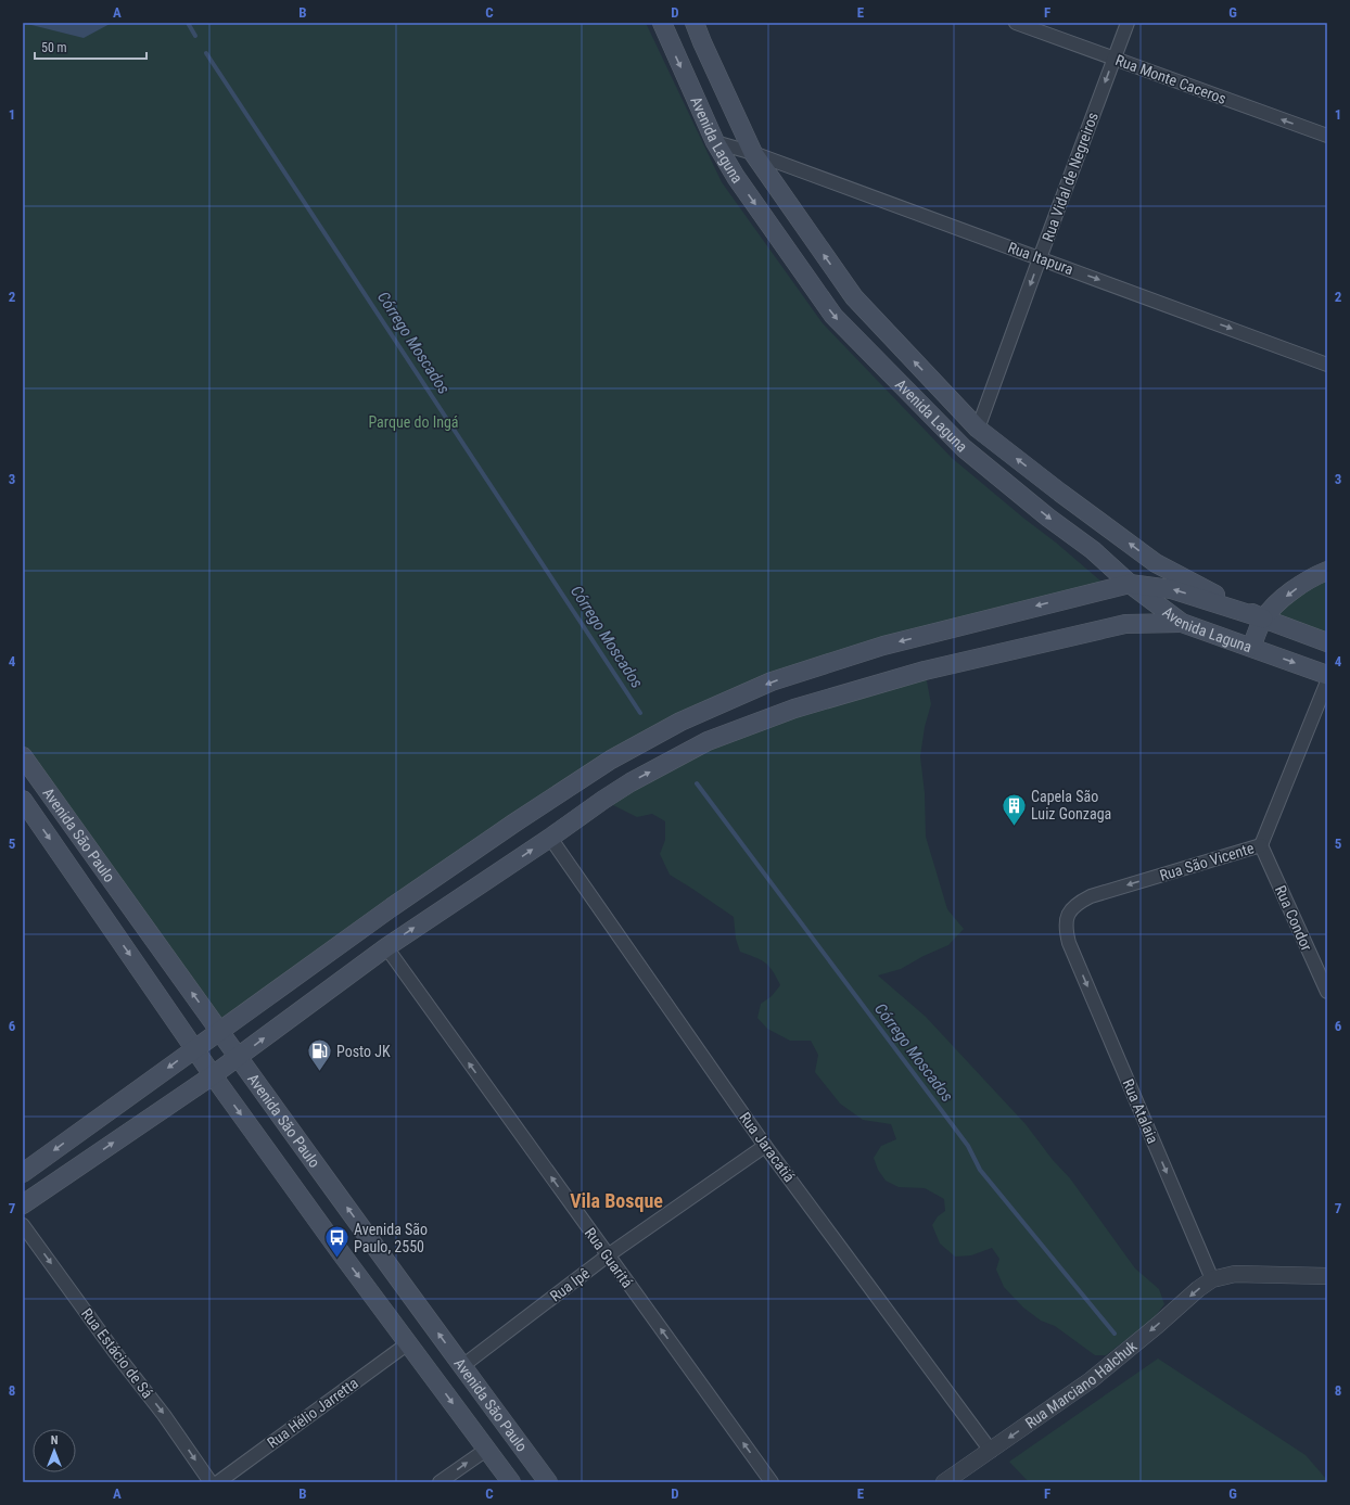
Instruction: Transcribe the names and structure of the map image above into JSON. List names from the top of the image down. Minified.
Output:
{"streets":{"main road":["Avenida Laguna","Avenida São Paulo"],"street":["Rua Monte Caceros","Rua Vidal de Negreiros","Rua Itapura","Rua São Vicente","Rua Condor","Rua Atalaia","Rua Jaracatiá","Rua Guaritá","Rua Ipê","Rua Estácio de Sá","Rua Marciano Halchuk","Rua Hélio Jarretta"]},"crossings":[["Rua Monte Caceros","Rua Vidal de Negreiros"],["Avenida Laguna","Rua Vidal de Negreiros"],["Avenida Laguna","Rua Itapura"],["Rua Vidal de Negreiros","Rua Itapura"],["Avenida São Paulo","Rua Ipê"],["Avenida São Paulo","Rua Hélio Jarretta"],["Rua São Vicente","Rua Condor"],["Rua São Vicente","Rua Atalaia"],["Rua Atalaia","Rua Marciano Halchuk"],["Rua Jaracatiá","Rua Ipê"],["Rua Jaracatiá","Rua Marciano Halchuk"],["Rua Guaritá","Rua Ipê"]],"one_way":["Rua Monte Caceros","Rua Vidal de Negreiros","Rua Itapura","Rua São Vicente","Rua Atalaia","Rua Guaritá","Rua Estácio de Sá","Rua Marciano Halchuk"],"districts":["Vila Bosque"],"water":["Córrego Moscados"],"parks":["Parque do Ingá"],"places":{"building":["Capela São Luiz Gonzaga"],"fuel station":["Posto JK"],"bus stop":["Avenida São Paulo, 2550"]},"scale_bar":"50 m","north":"top","grid":{"columns":["A","B","C","D","E","F","G"],"rows":["1","2","3","4","5","6","7","8"]}}
